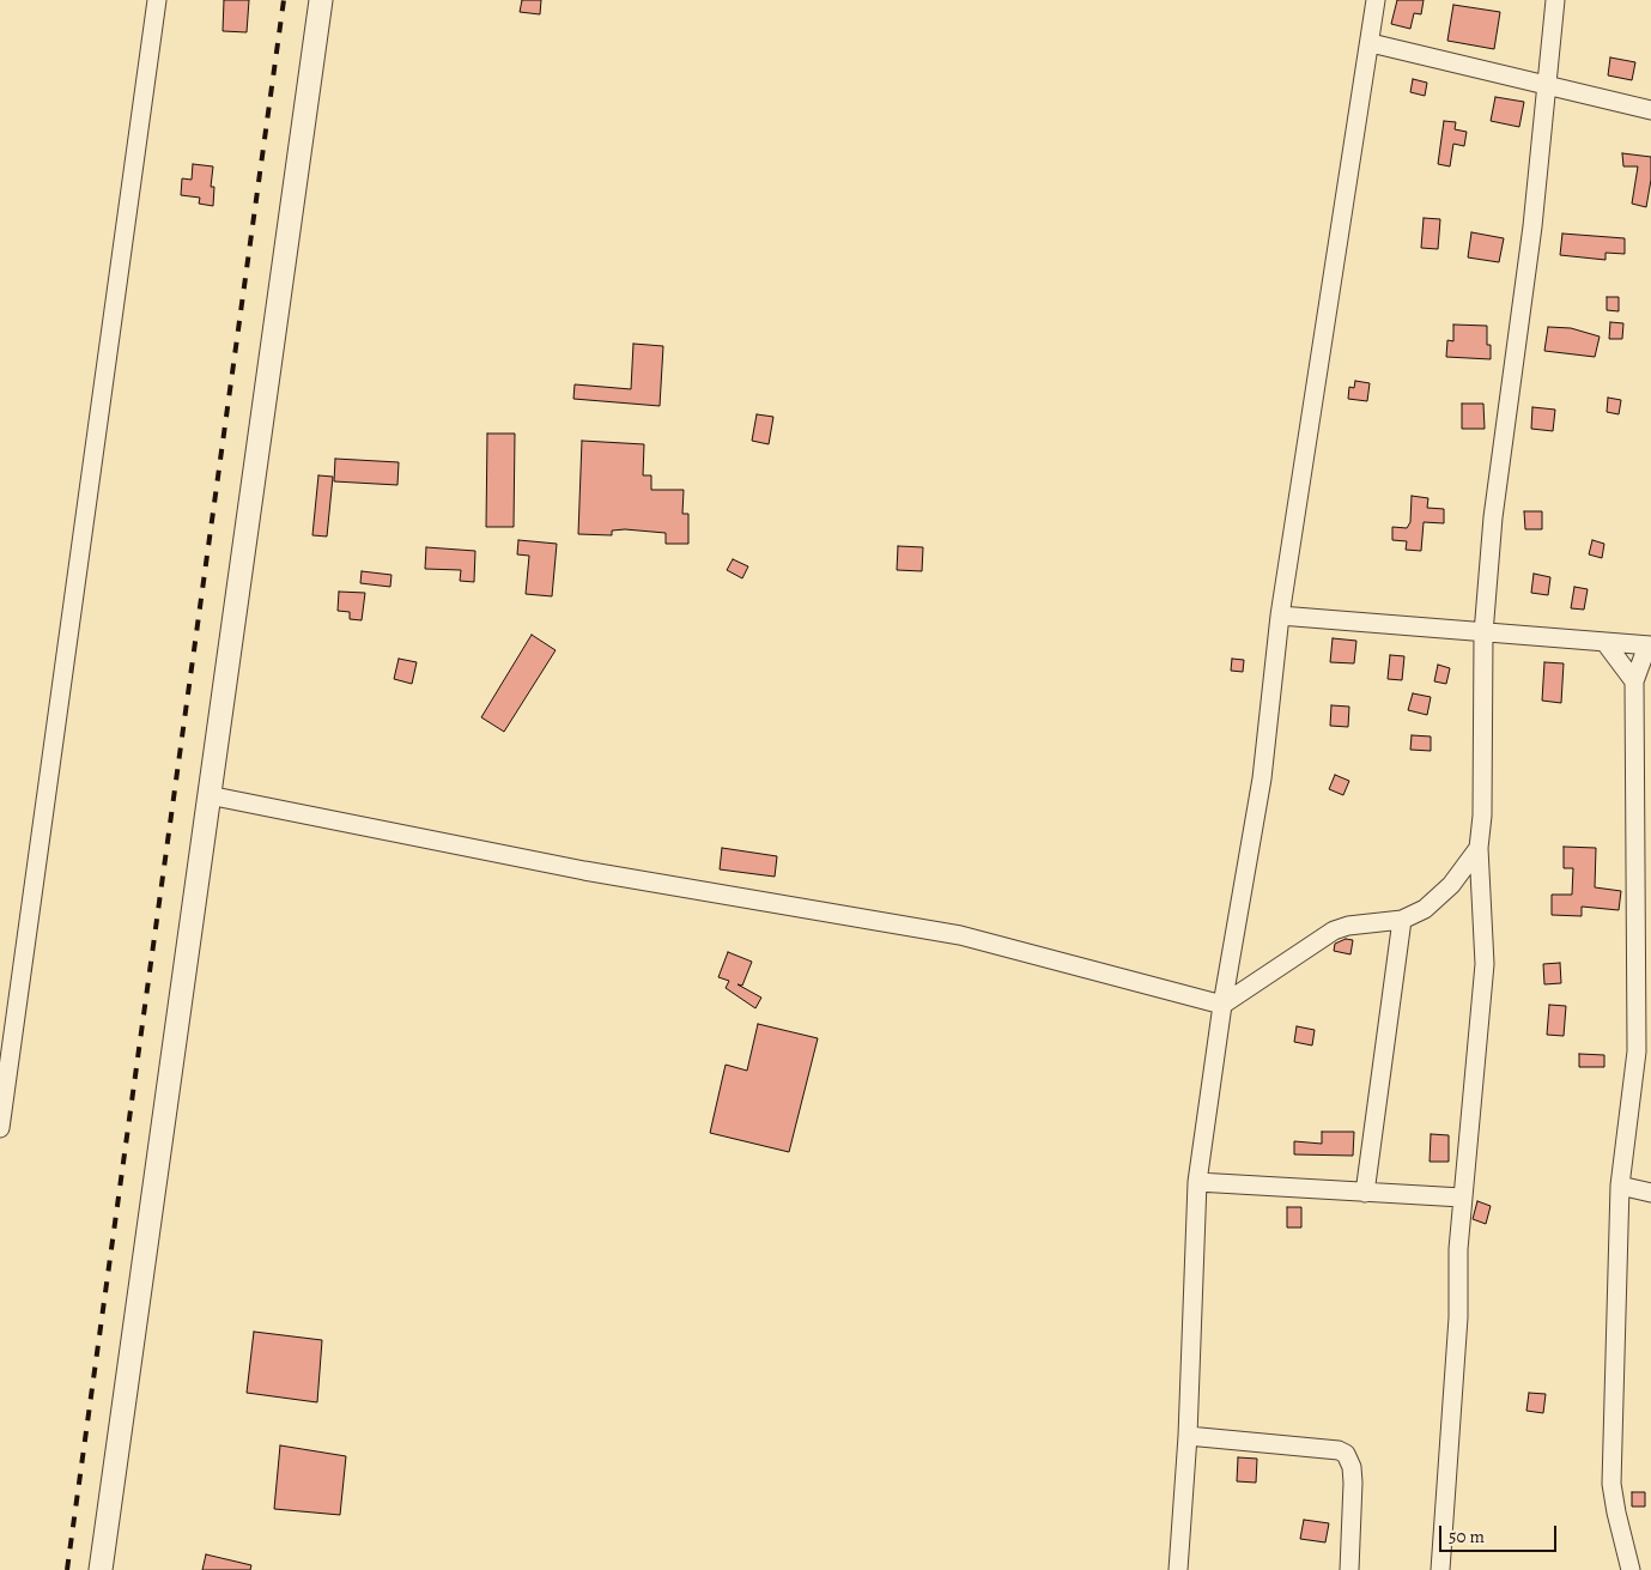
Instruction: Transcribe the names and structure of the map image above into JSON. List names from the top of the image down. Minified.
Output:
{"scale_bar":"50 m"}
